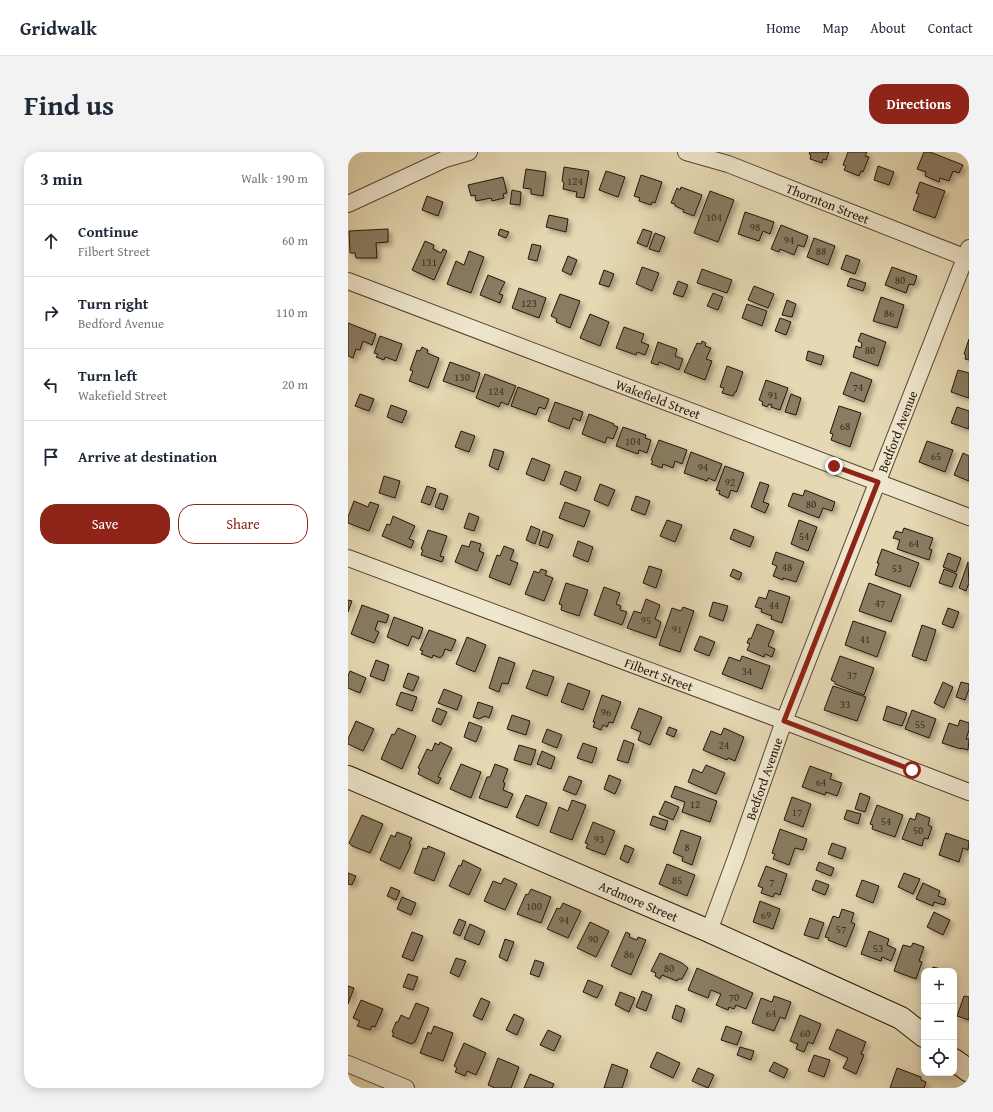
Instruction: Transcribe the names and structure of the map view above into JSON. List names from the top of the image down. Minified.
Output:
{"streets":{"main road":["Ardmore Street"],"street":["Thornton Street","Wakefield Street","Bedford Avenue","Filbert Street"]},"crossings":[["Thornton Street","Bedford Avenue"],["Wakefield Street","Bedford Avenue"],["Bedford Avenue","Filbert Street"],["Bedford Avenue","Ardmore Street"]],"house_numbers":["124","104","98","94","88","131","80","123","86","80","130","74","124","91","68","104","65","94","92","80","54","64","48","53","47","44","95","91","41","34","37","33","96","55","24","64","12","17","54","50","93","8","85","7","100","69","94","57","90","53","86","80","70","64","60"],"page":{"header":"Gridwalk","nav":["Home","Map","About","Contact"],"title":"Find us","buttons":["Directions",["Save","Share"]],"heading":["3 min","Walk · 190 m"],"list":[["Continue","Filbert Street","60 m"],["Turn right","Bedford Avenue","110 m"],["Turn left","Wakefield Street","20 m"],"Arrive at destination"],"map_buttons":["+","−"]}}
